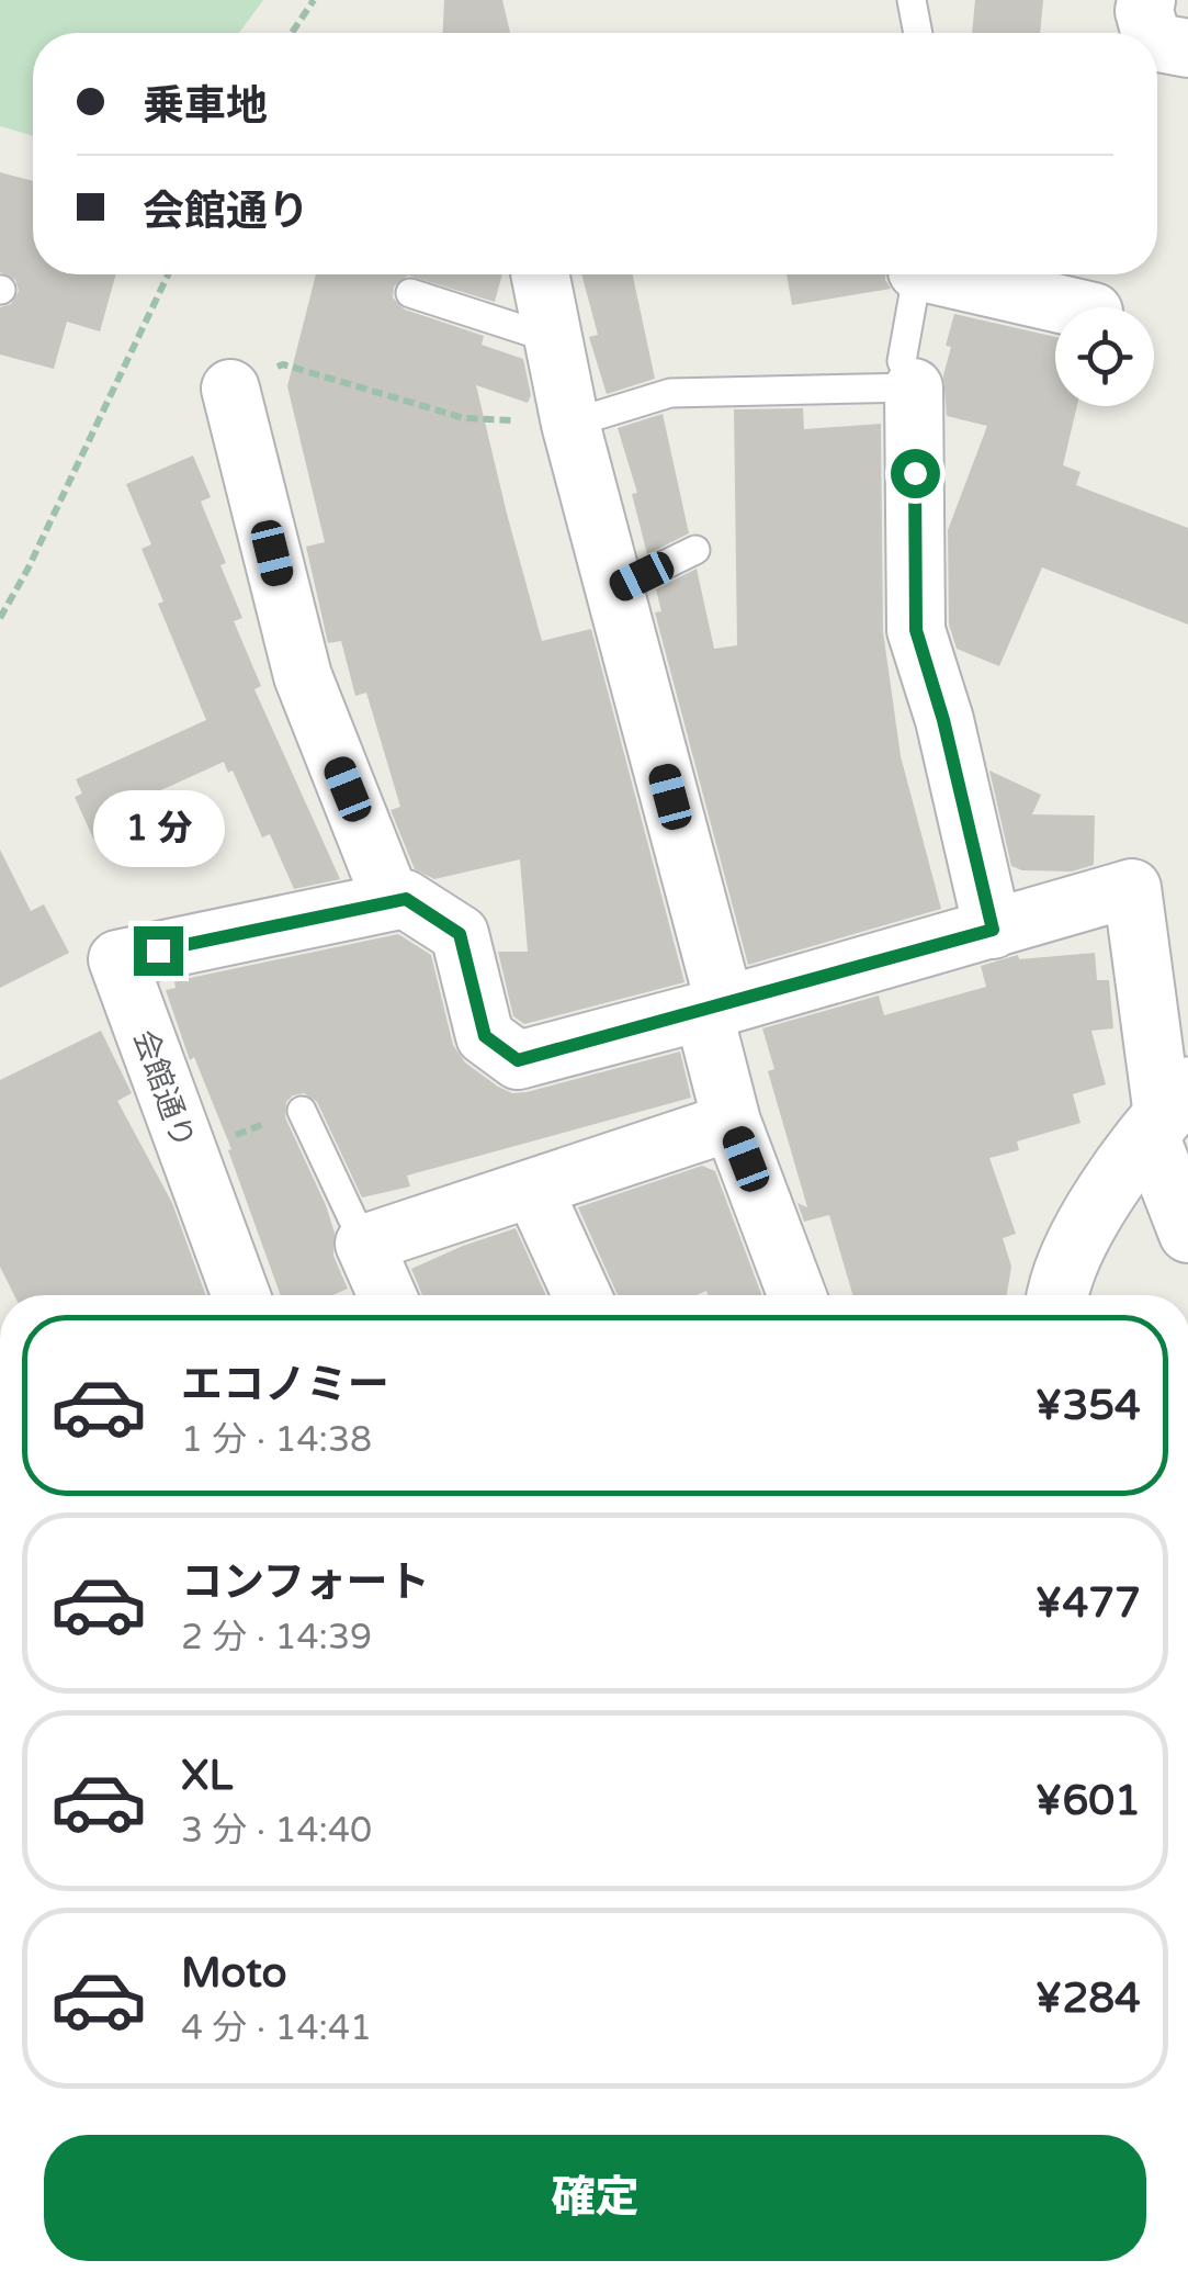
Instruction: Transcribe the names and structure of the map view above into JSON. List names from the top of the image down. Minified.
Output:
{"streets":{"street":["会館通り"]},"page":{"banner":["乗車地","会館通り"],"bubble":"1 分","list":[{"name":"エコノミー","note":"1 分 · 14:38","value":"¥354"},{"name":"コンフォート","note":"2 分 · 14:39","value":"¥477"},{"name":"XL","note":"3 分 · 14:40","value":"¥601"},{"name":"Moto","note":"4 分 · 14:41","value":"¥284"}],"buttons":"確定"}}
